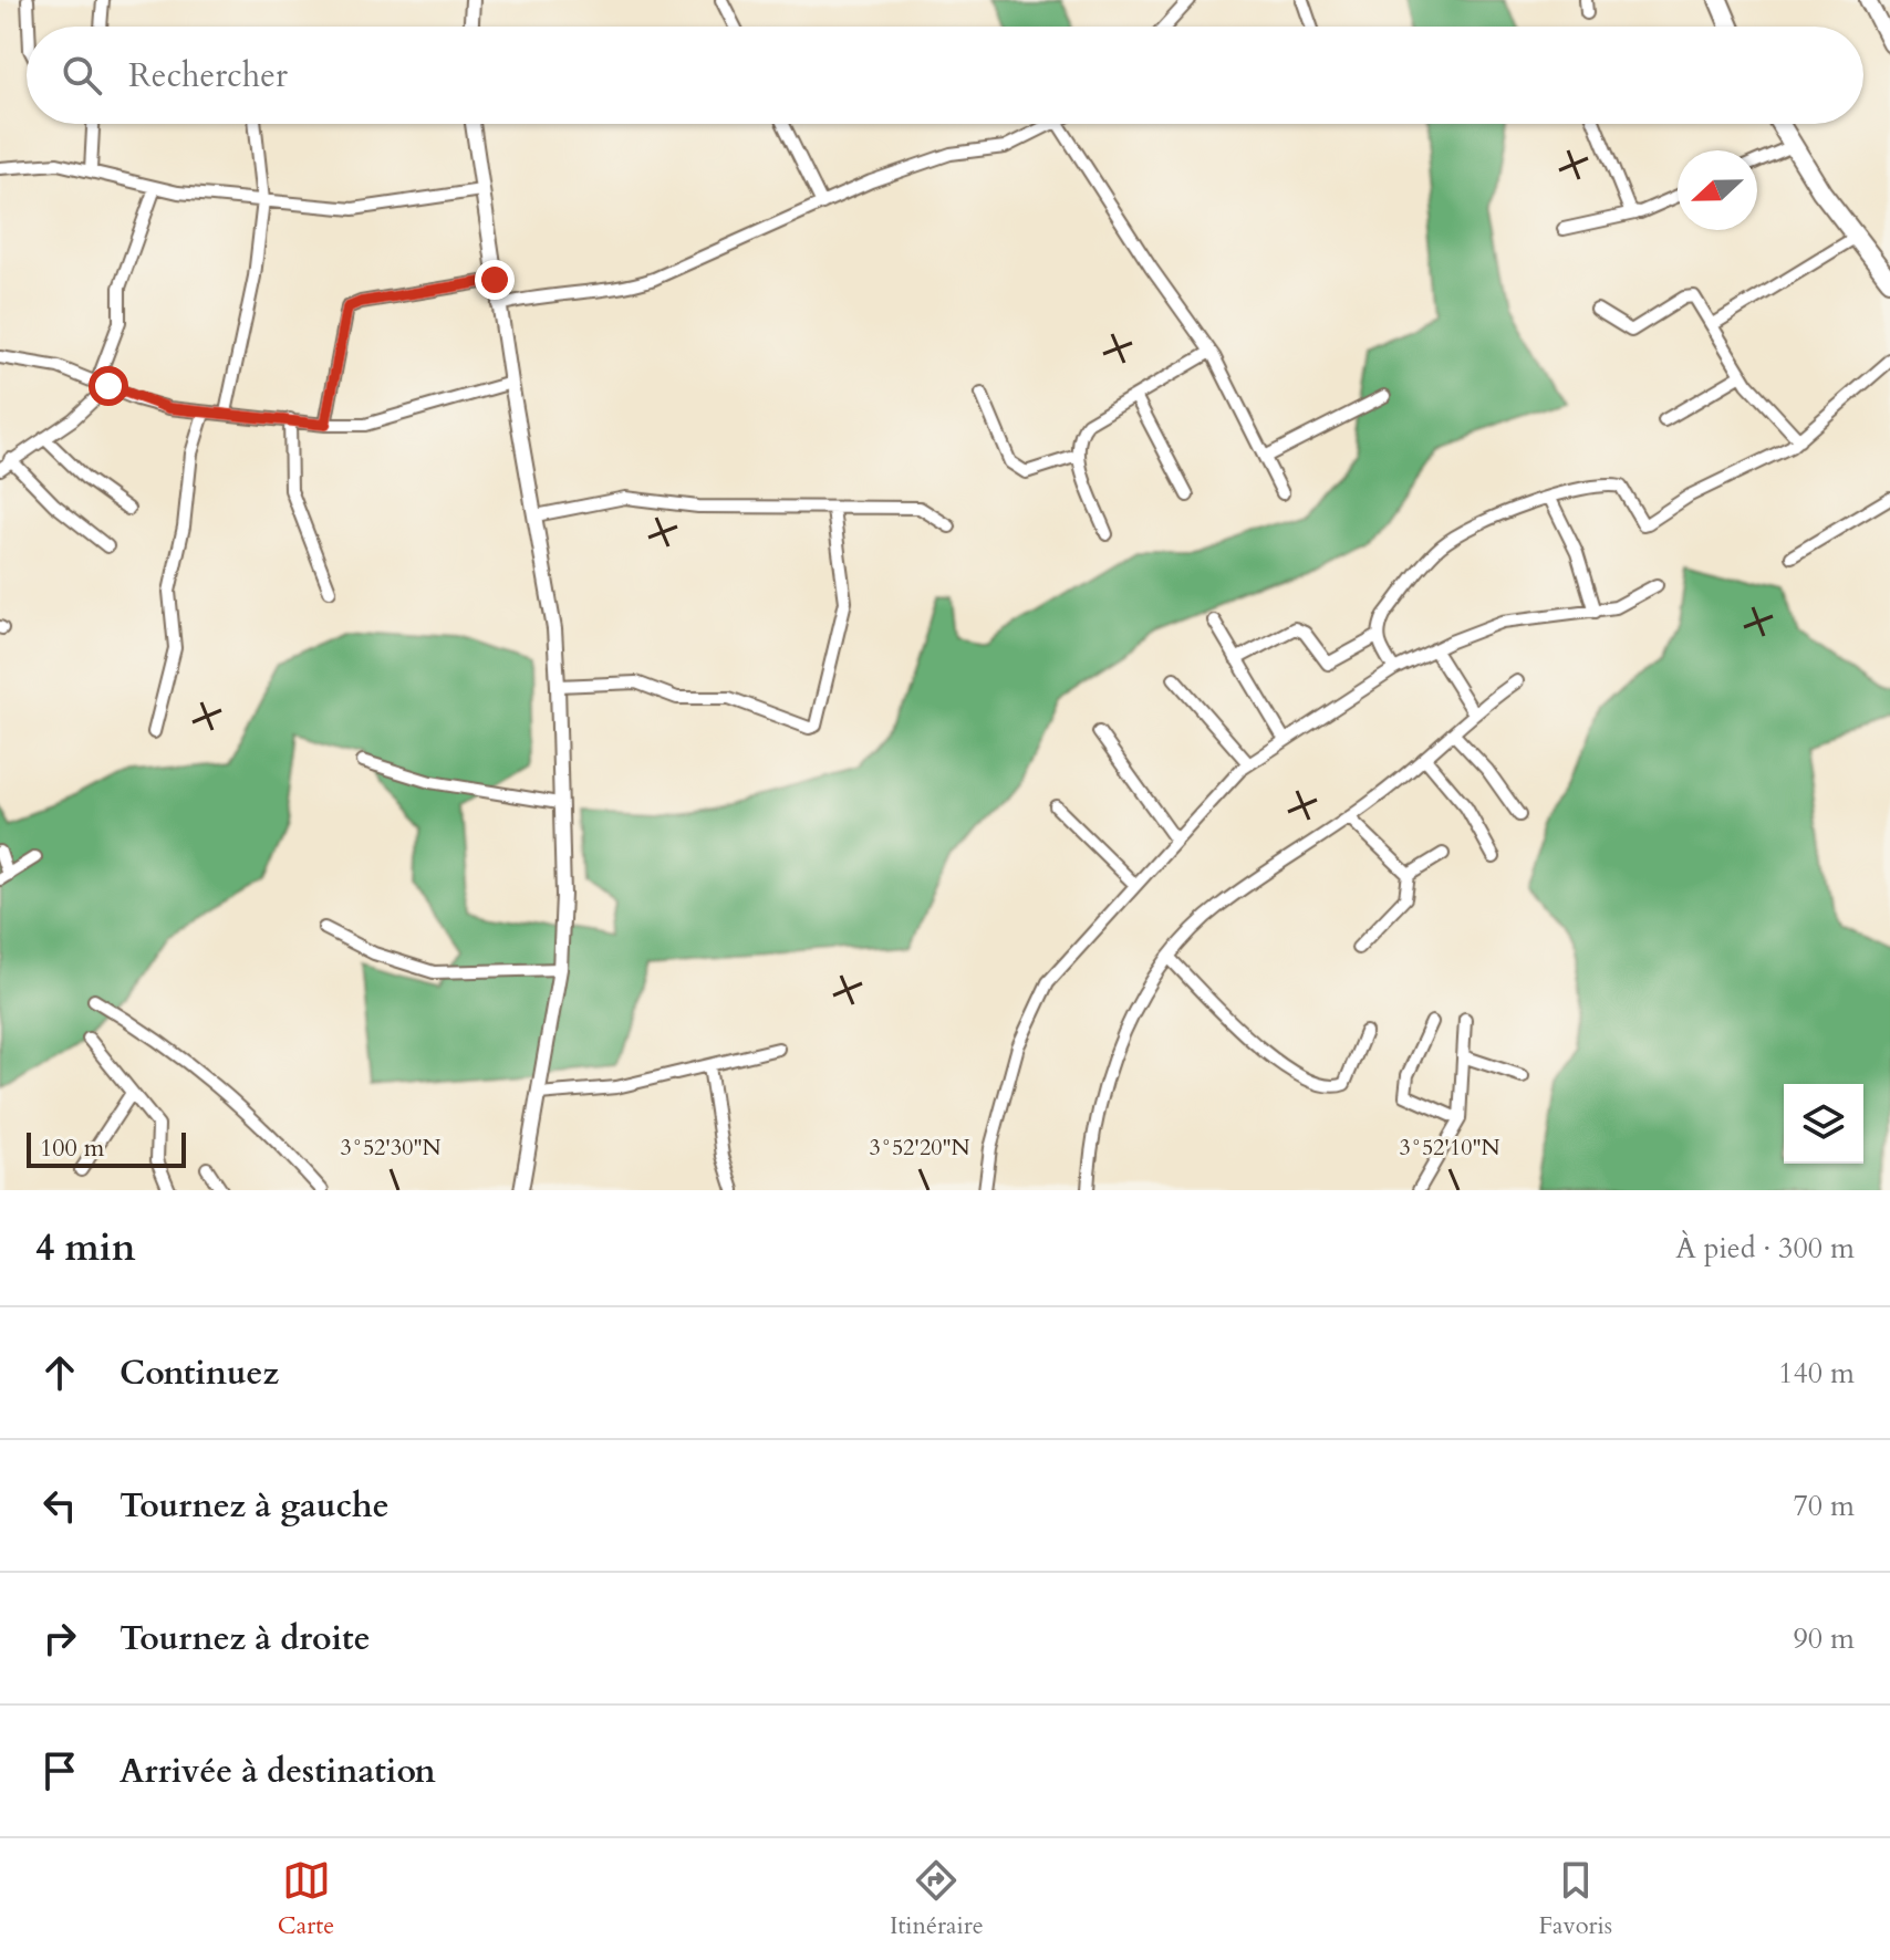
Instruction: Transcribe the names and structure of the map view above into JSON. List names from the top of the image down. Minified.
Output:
{"scale_bar":"100 m","north":"left","page":{"search":"Rechercher","scale":"100 m","heading":["4 min","À pied · 300 m"],"list":[["Continuez","140 m"],["Tournez à gauche","70 m"],["Tournez à droite","90 m"],"Arrivée à destination"],"nav":["Carte","Itinéraire","Favoris"]},"coordinates":["3°52'30\"N","3°52'20\"N","3°52'10\"N"]}
